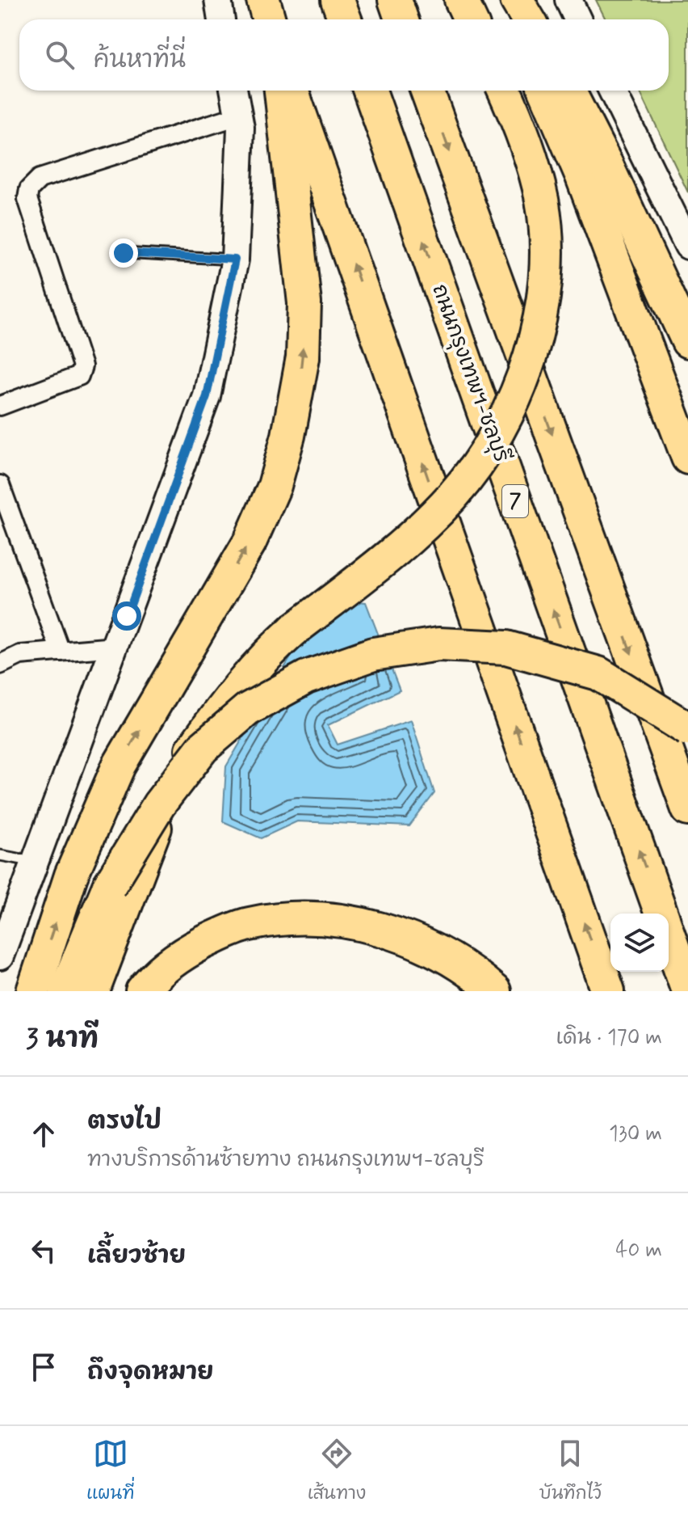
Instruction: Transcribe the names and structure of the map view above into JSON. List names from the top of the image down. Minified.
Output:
{"streets":{"highway":["ถนนกรุงเทพฯ-ชลบุรี","7"]},"page":{"search":"ค้นหาที่นี่","heading":["3 นาที","เดิน · 170 m"],"list":[["ตรงไป","ทางบริการด้านซ้ายทาง ถนนกรุงเทพฯ-ชลบุรี","130 m"],["เลี้ยวซ้าย","40 m"],"ถึงจุดหมาย"],"nav":["แผนที่","เส้นทาง","บันทึกไว้"]}}
